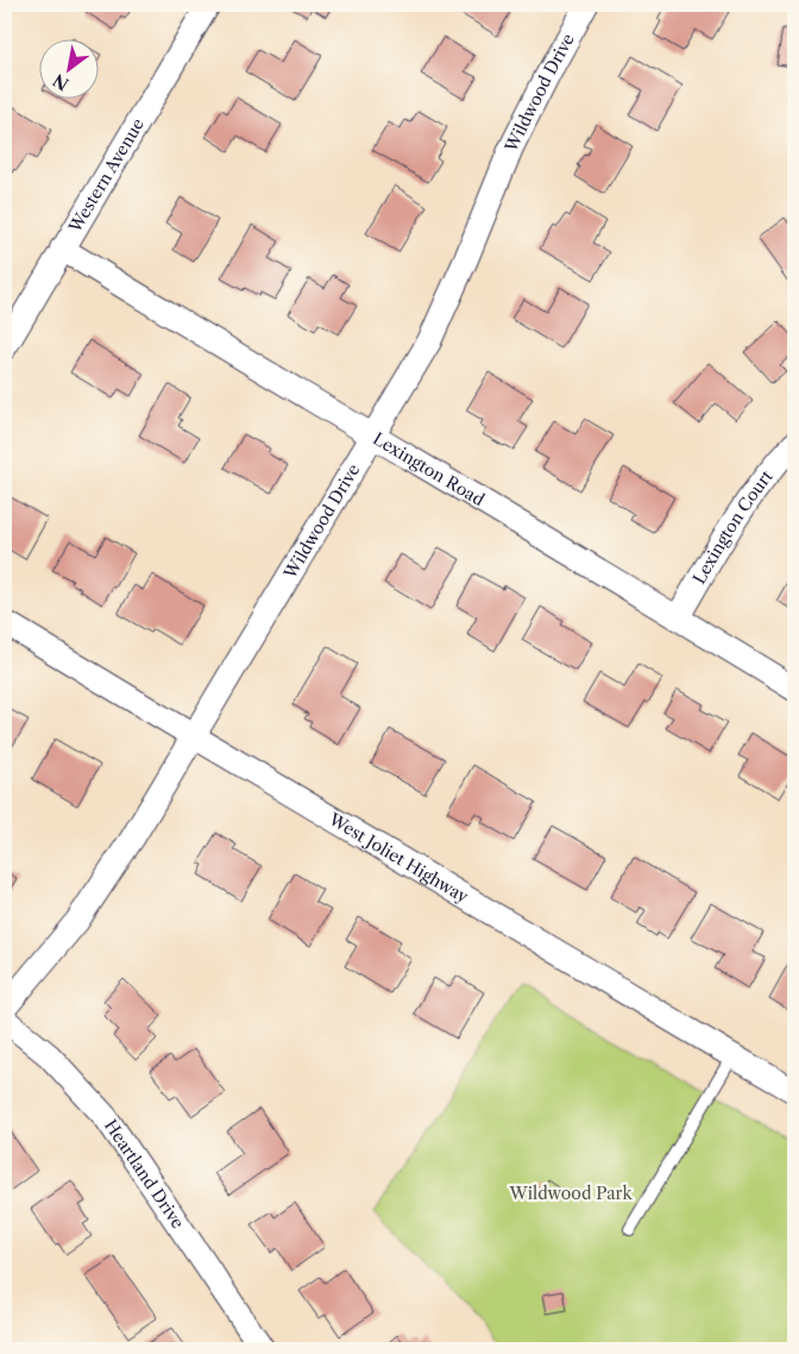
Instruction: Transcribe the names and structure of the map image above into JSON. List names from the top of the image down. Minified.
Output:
{"streets":{"street":["Wildwood Drive","Western Avenue","Lexington Road","Lexington Court","West Joliet Highway","Heartland Drive"]},"crossings":[["Wildwood Drive","Lexington Road"],["Wildwood Drive","West Joliet Highway"],["Western Avenue","Lexington Road"],["Lexington Road","Lexington Court"]],"parks":["Wildwood Park"],"north":"bottom left"}
